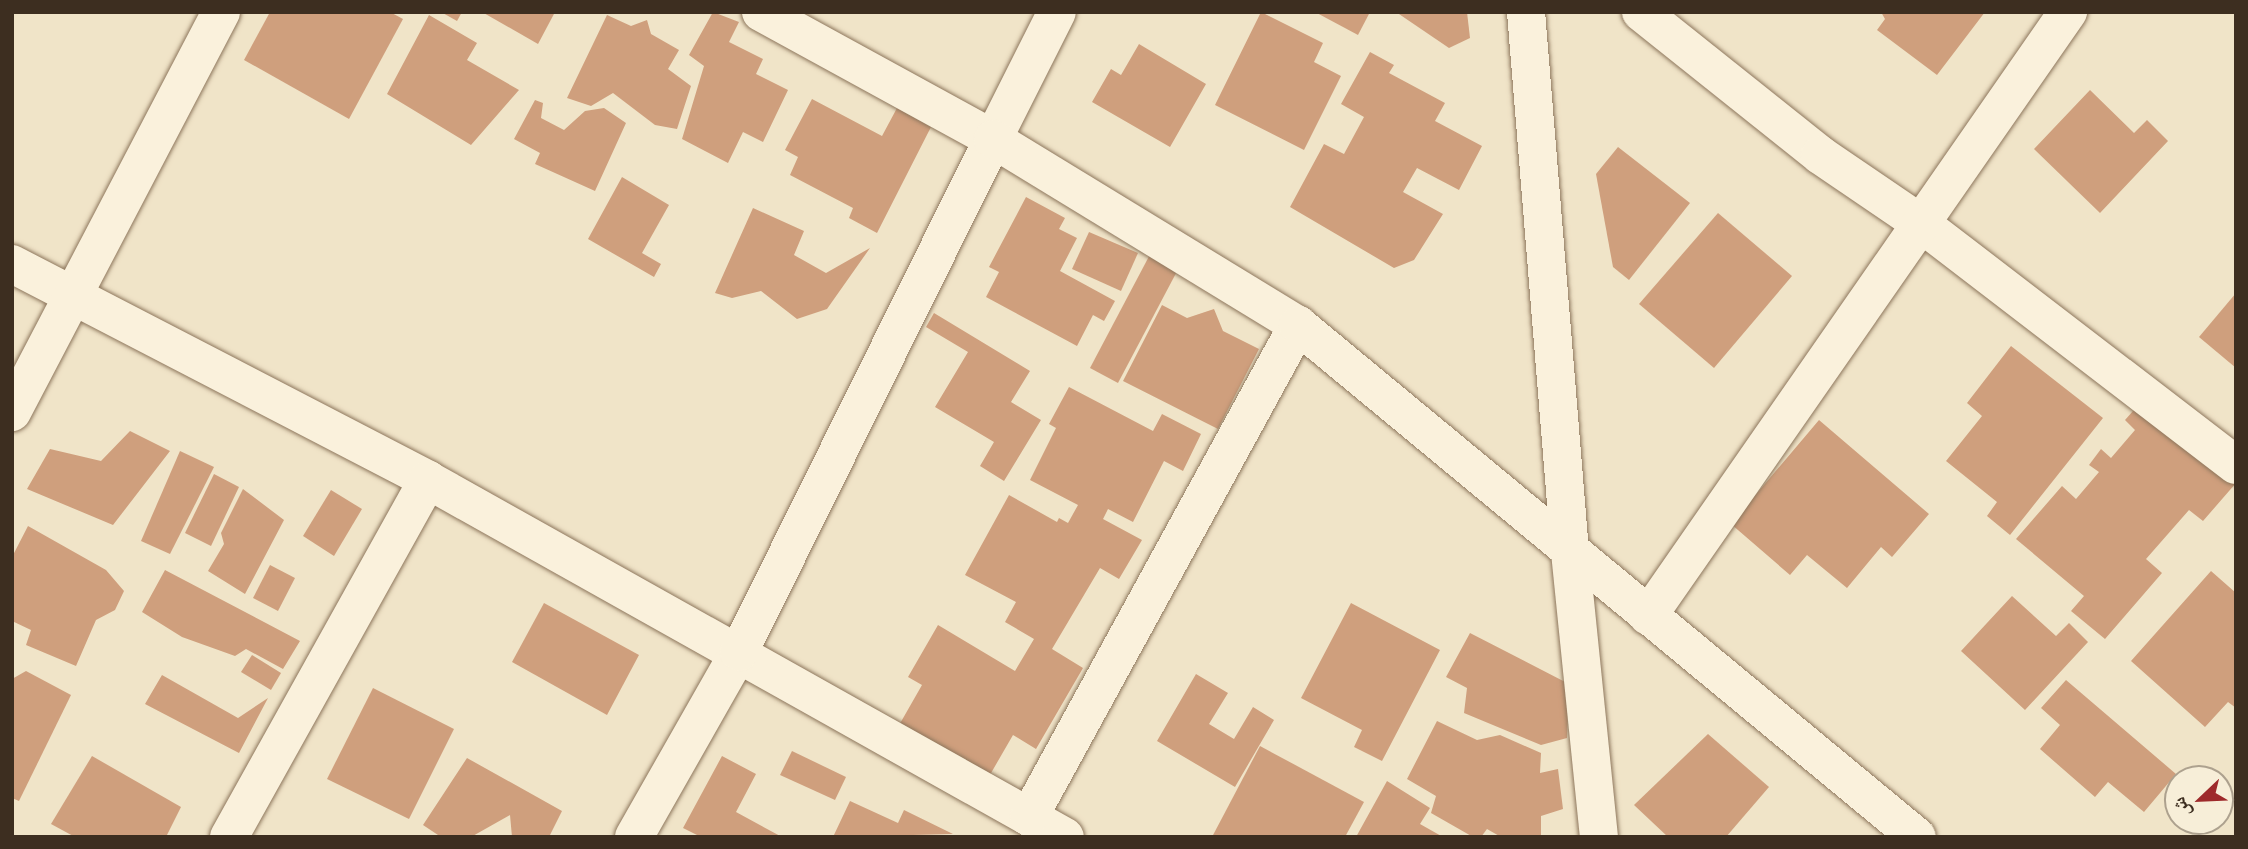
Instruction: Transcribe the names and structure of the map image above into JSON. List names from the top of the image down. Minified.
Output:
{"north":"bottom left"}
